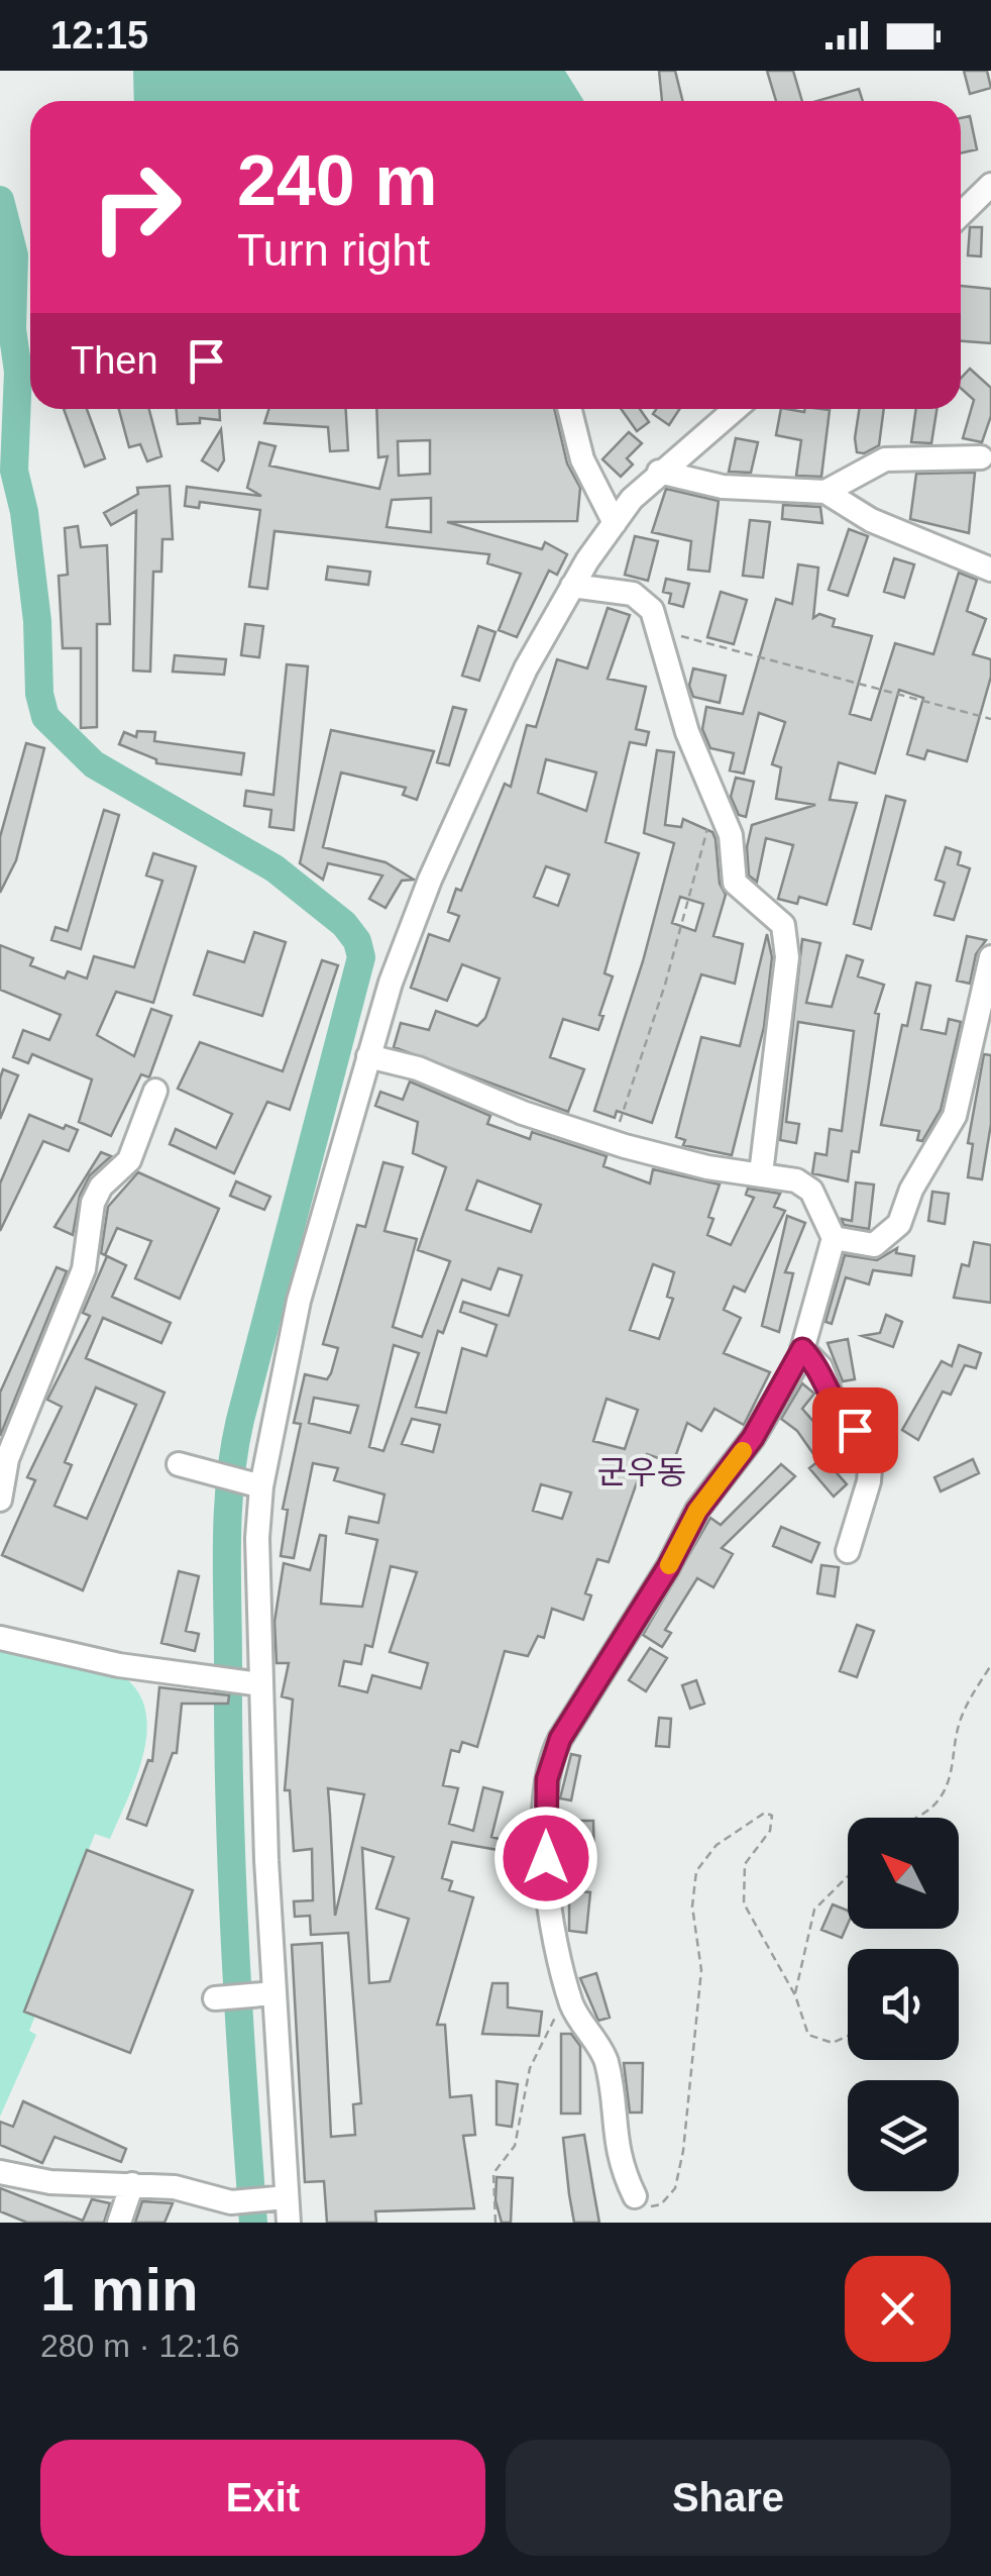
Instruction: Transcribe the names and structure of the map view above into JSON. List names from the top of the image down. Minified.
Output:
{"districts":["군우동"],"north":"top left","page":{"status":"12:15","turn":["240 m","Turn right"],"then":"Then","heading":["1 min","280 m · 12:16"],"buttons":["Exit","Share"]}}
